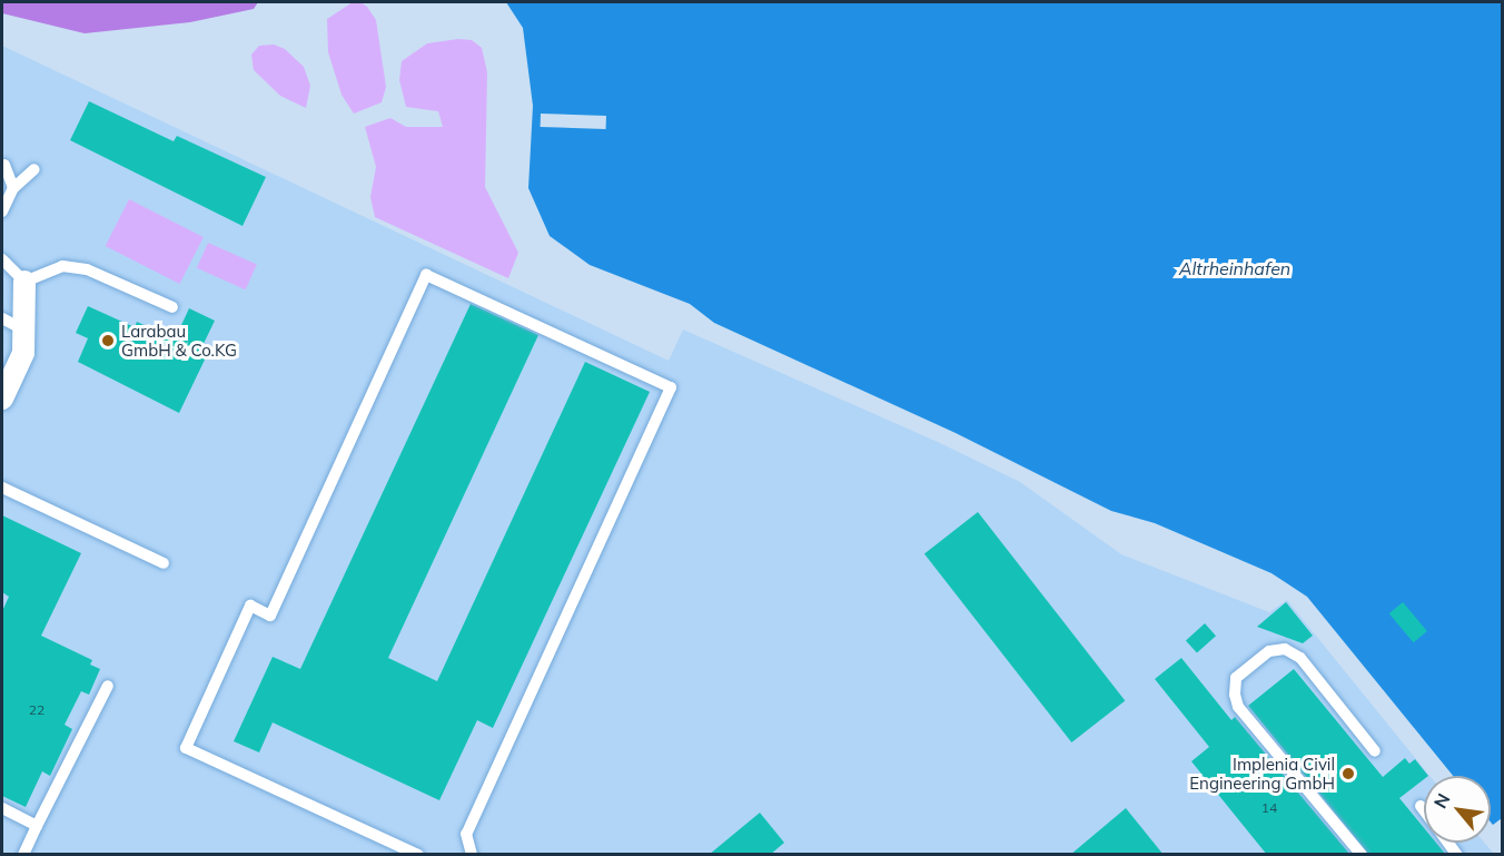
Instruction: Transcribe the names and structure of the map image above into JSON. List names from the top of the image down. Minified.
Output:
{"water":["Altrheinhafen"],"places":["Larabau GmbH & Co.KG","Implenia Civil Engineering GmbH"],"house_numbers":["22","14"],"north":"top left"}
